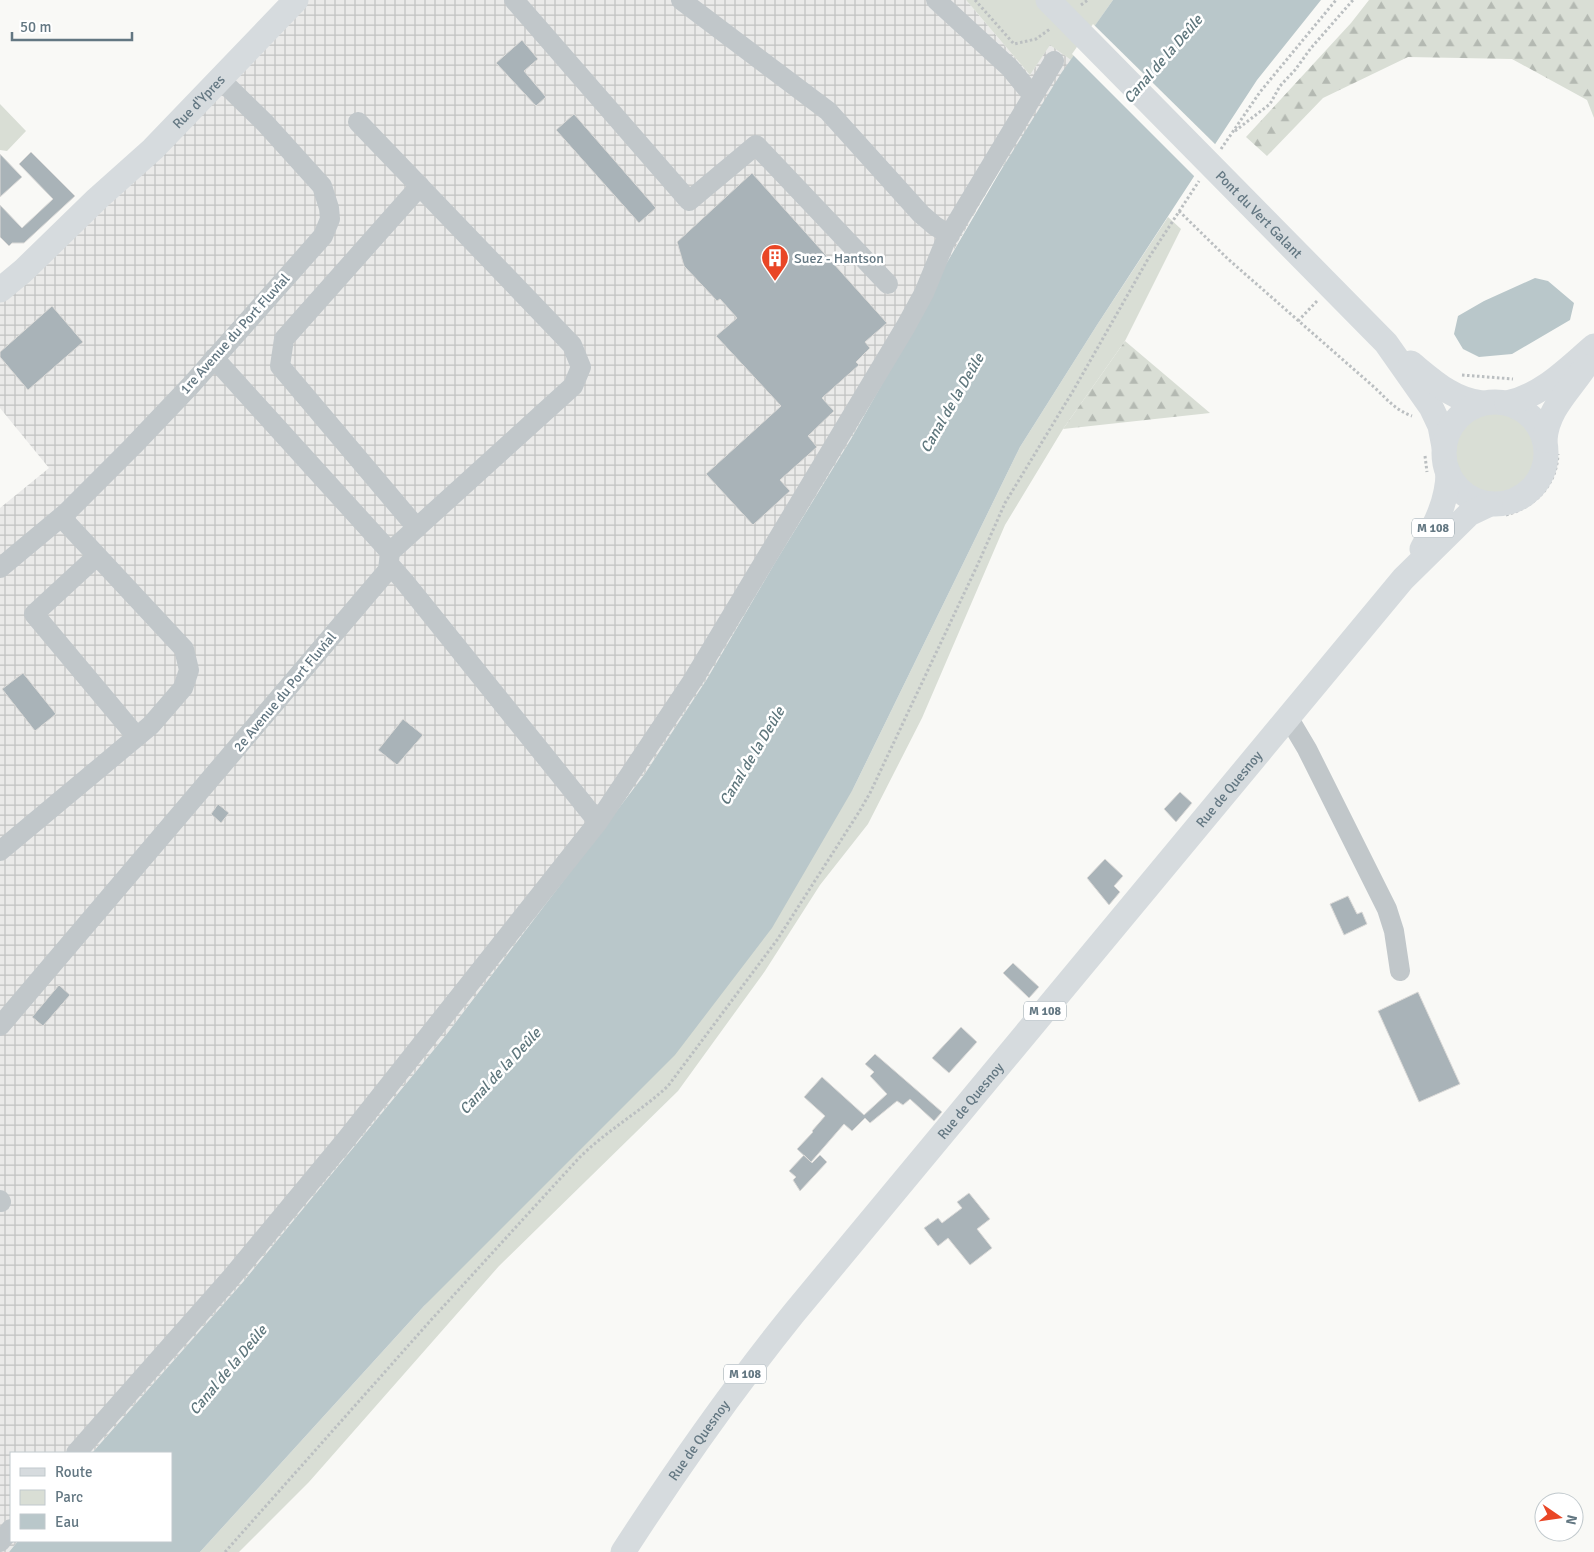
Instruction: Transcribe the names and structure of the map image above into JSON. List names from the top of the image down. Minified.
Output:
{"streets":{"main road":["Rue d'Ypres","Pont du Vert Galant","M 108","Rue de Quesnoy"],"street":["1re Avenue du Port Fluvial","2e Avenue du Port Fluvial"]},"crossings":[["Rue d'Ypres","1re Avenue du Port Fluvial"],["Pont du Vert Galant","M 108"],["M 108","Rue de Quesnoy"]],"water":["Canal de la Deûle"],"places":{"building":["Suez - Hantson"]},"legend":["Route","Parc","Eau"],"scale_bar":"50 m","north":"right"}
